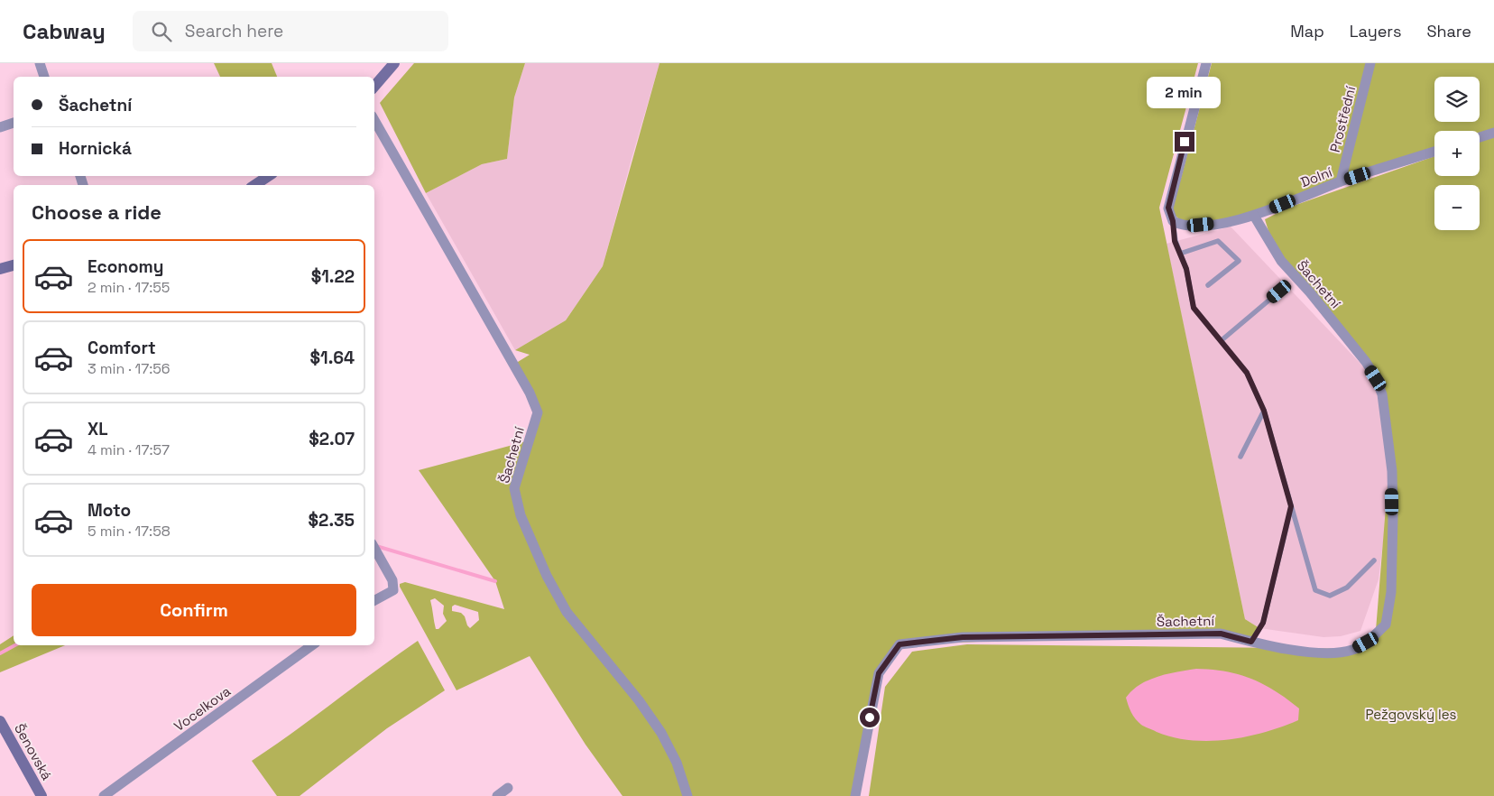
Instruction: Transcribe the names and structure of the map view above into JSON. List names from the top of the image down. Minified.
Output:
{"streets":{"main road":["Šenovská"],"street":["Prostřední","Dolní","Šachetní","Vocelkova"]},"crossings":[["Prostřední","Dolní"],["Dolní","Šachetní"]],"parks":["Pežgovský les"],"page":{"header":"Cabway","search":"Search here","nav":["Map","Layers","Share"],"map_buttons":["+","−"],"bubble":"2 min","banner":["Šachetní","Hornická"],"heading":"Choose a ride","list":[{"name":"Economy","note":"2 min · 17:55","value":"$1.22"},{"name":"Comfort","note":"3 min · 17:56","value":"$1.64"},{"name":"XL","note":"4 min · 17:57","value":"$2.07"},{"name":"Moto","note":"5 min · 17:58","value":"$2.35"}],"buttons":"Confirm"}}
